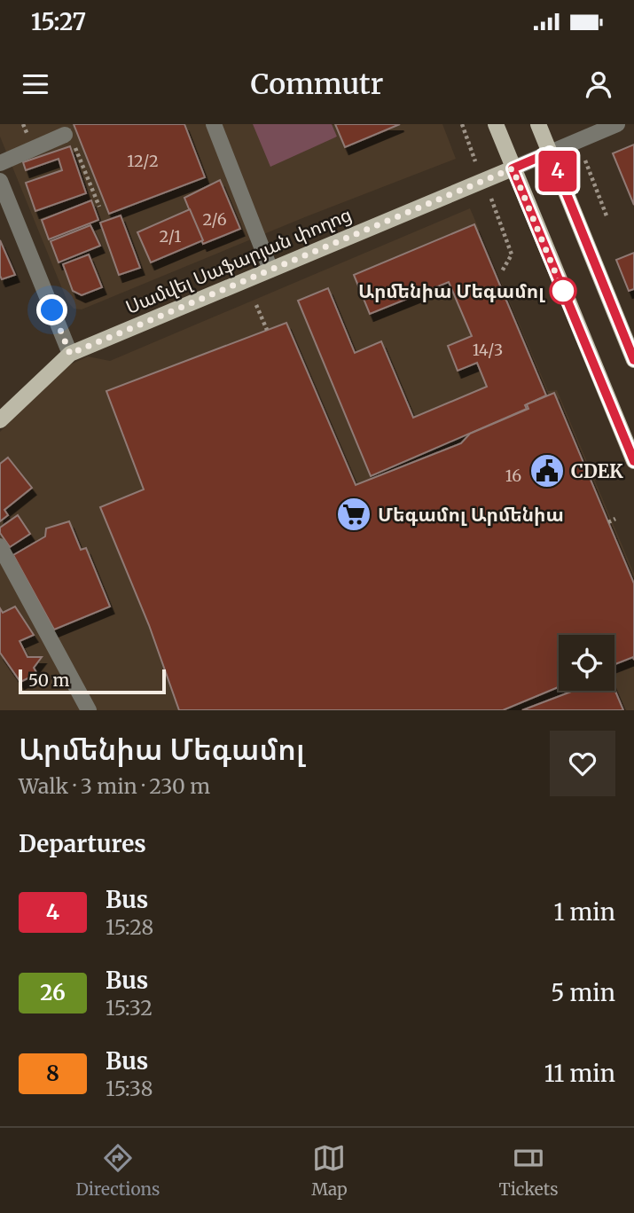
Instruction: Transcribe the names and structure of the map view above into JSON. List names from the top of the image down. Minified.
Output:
{"streets":{"main road":["Սամվել Սաֆարյան փողոց"]},"places":{"other":["Արմենիա Մեգամոլ"],"public building":["CDEK"],"supermarket":["Մեգամոլ Արմենիա"]},"lines":["bus line 4"],"house_numbers":["12/2","2/6","2/1","14/3","16"],"scale_bar":"50 m","page":{"status":"15:27","header":"Commutr","on_map":"4","scale":"50 m","heading":[["Արմենիա Մեգամոլ","Walk · 3 min · 230 m"],"Departures"],"list":[{"mark":"4","name":"Bus","note":"15:28","value":"1 min"},{"mark":"26","name":"Bus","note":"15:32","value":"5 min"},{"mark":"8","name":"Bus","note":"15:38","value":"11 min"}],"tabs":["Directions","Map","Tickets"]}}
